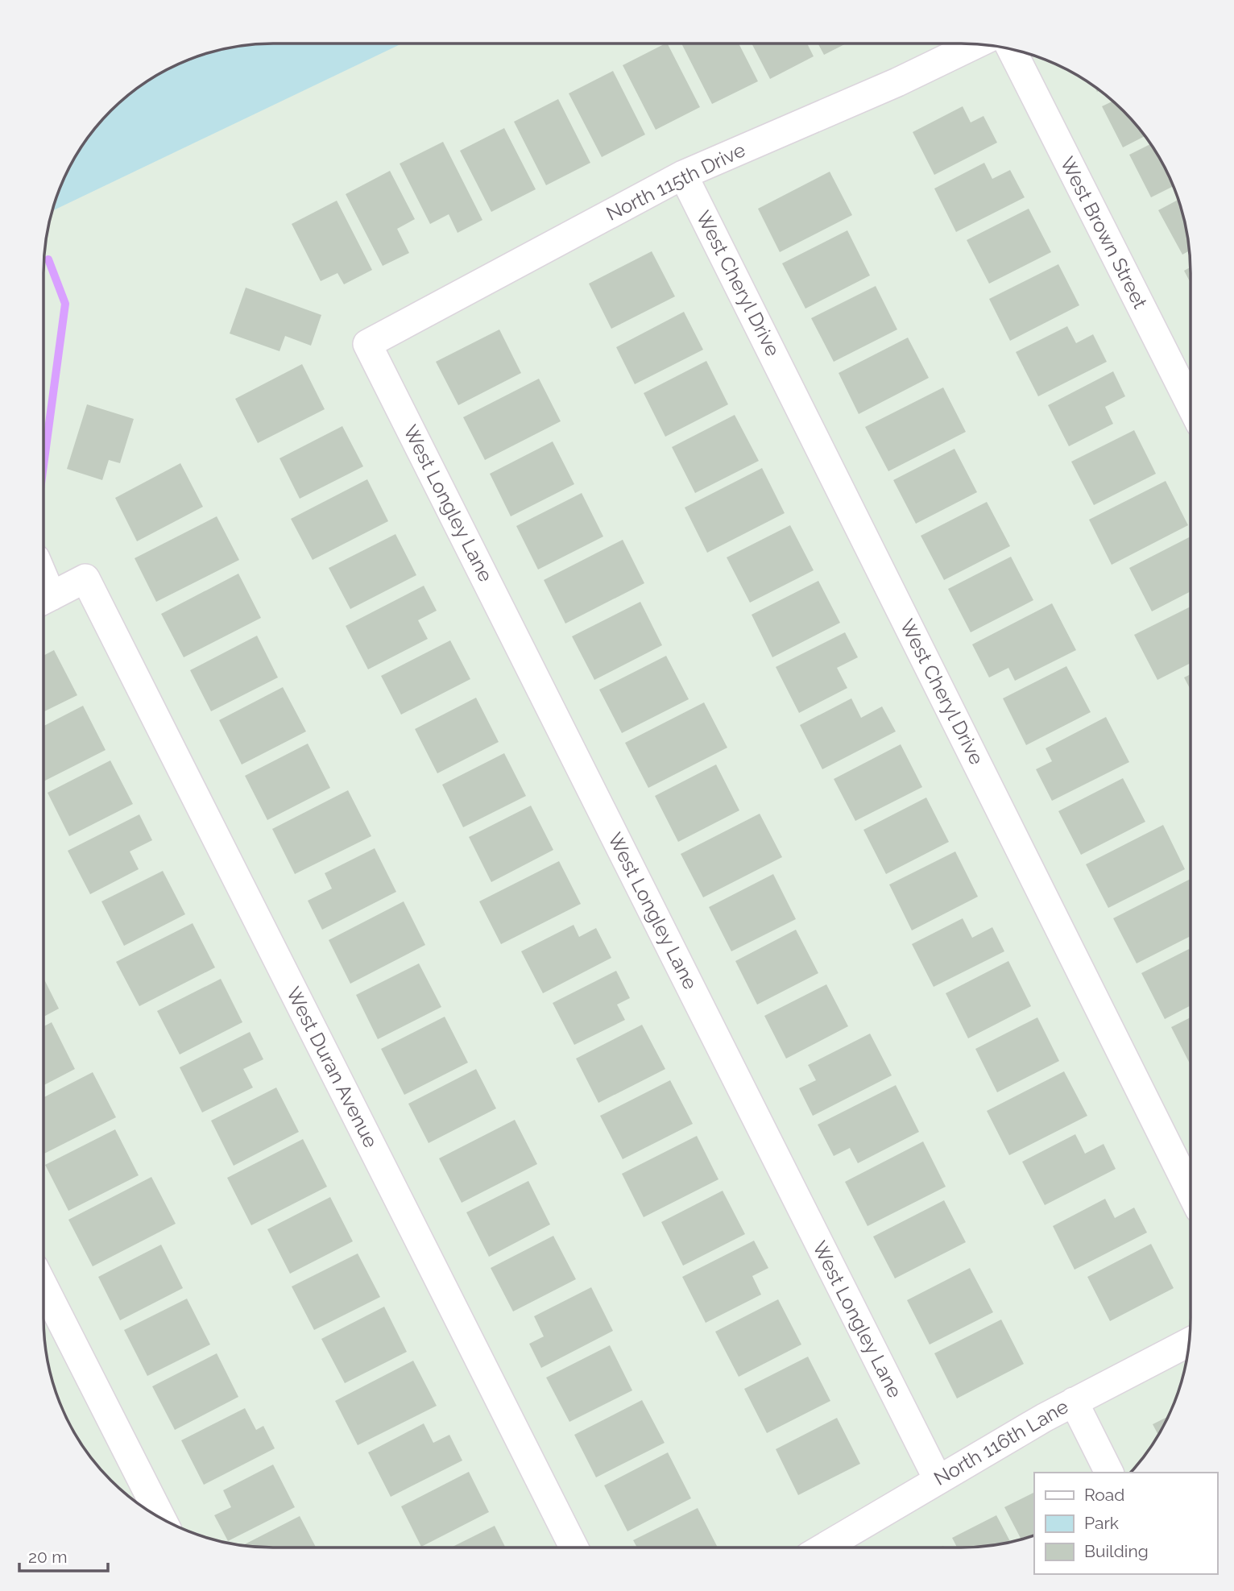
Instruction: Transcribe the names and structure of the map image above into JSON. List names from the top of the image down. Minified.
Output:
{"streets":{"street":["North 115th Drive","West Brown Street","West Cheryl Drive","West Longley Lane","West Duran Avenue","North 116th Lane"]},"crossings":[["North 115th Drive","West Cheryl Drive"],["North 115th Drive","West Longley Lane"],["West Longley Lane","North 116th Lane"]],"legend":["Road","Park","Building"],"scale_bar":"20 m"}
